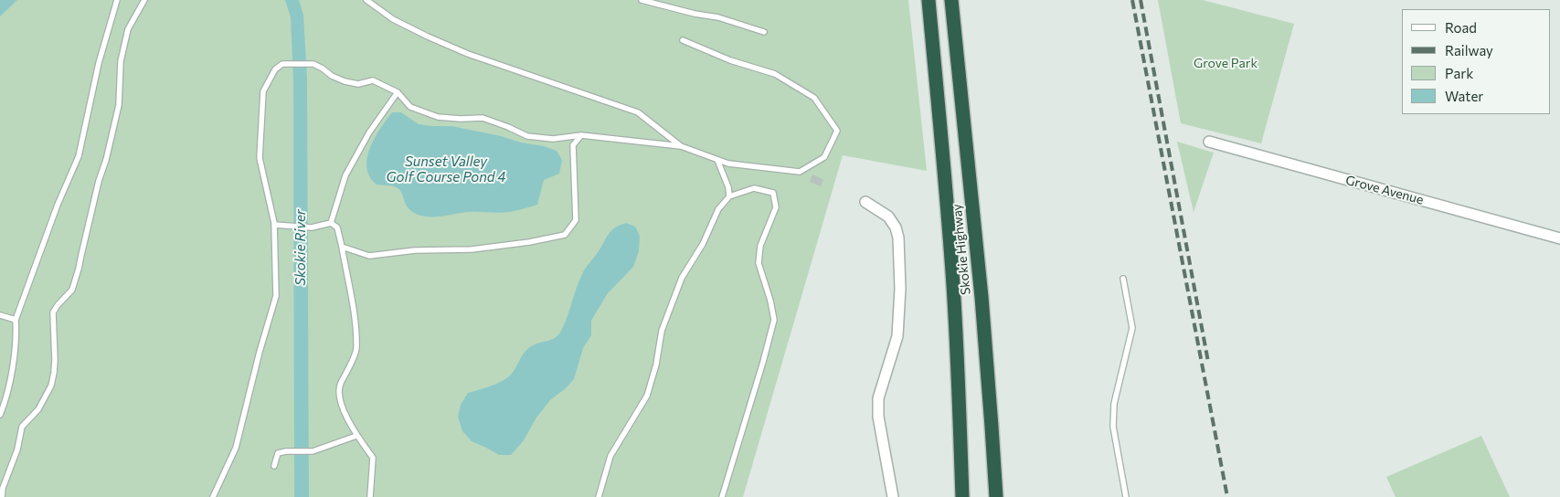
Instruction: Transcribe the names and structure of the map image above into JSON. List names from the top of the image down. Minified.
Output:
{"streets":{"highway":["Skokie Highway"],"street":["Grove Avenue"]},"water":["Sunset Valley Golf Course Pond 4","Skokie River"],"parks":["Grove Park"],"legend":["Road","Railway","Park","Water"]}
